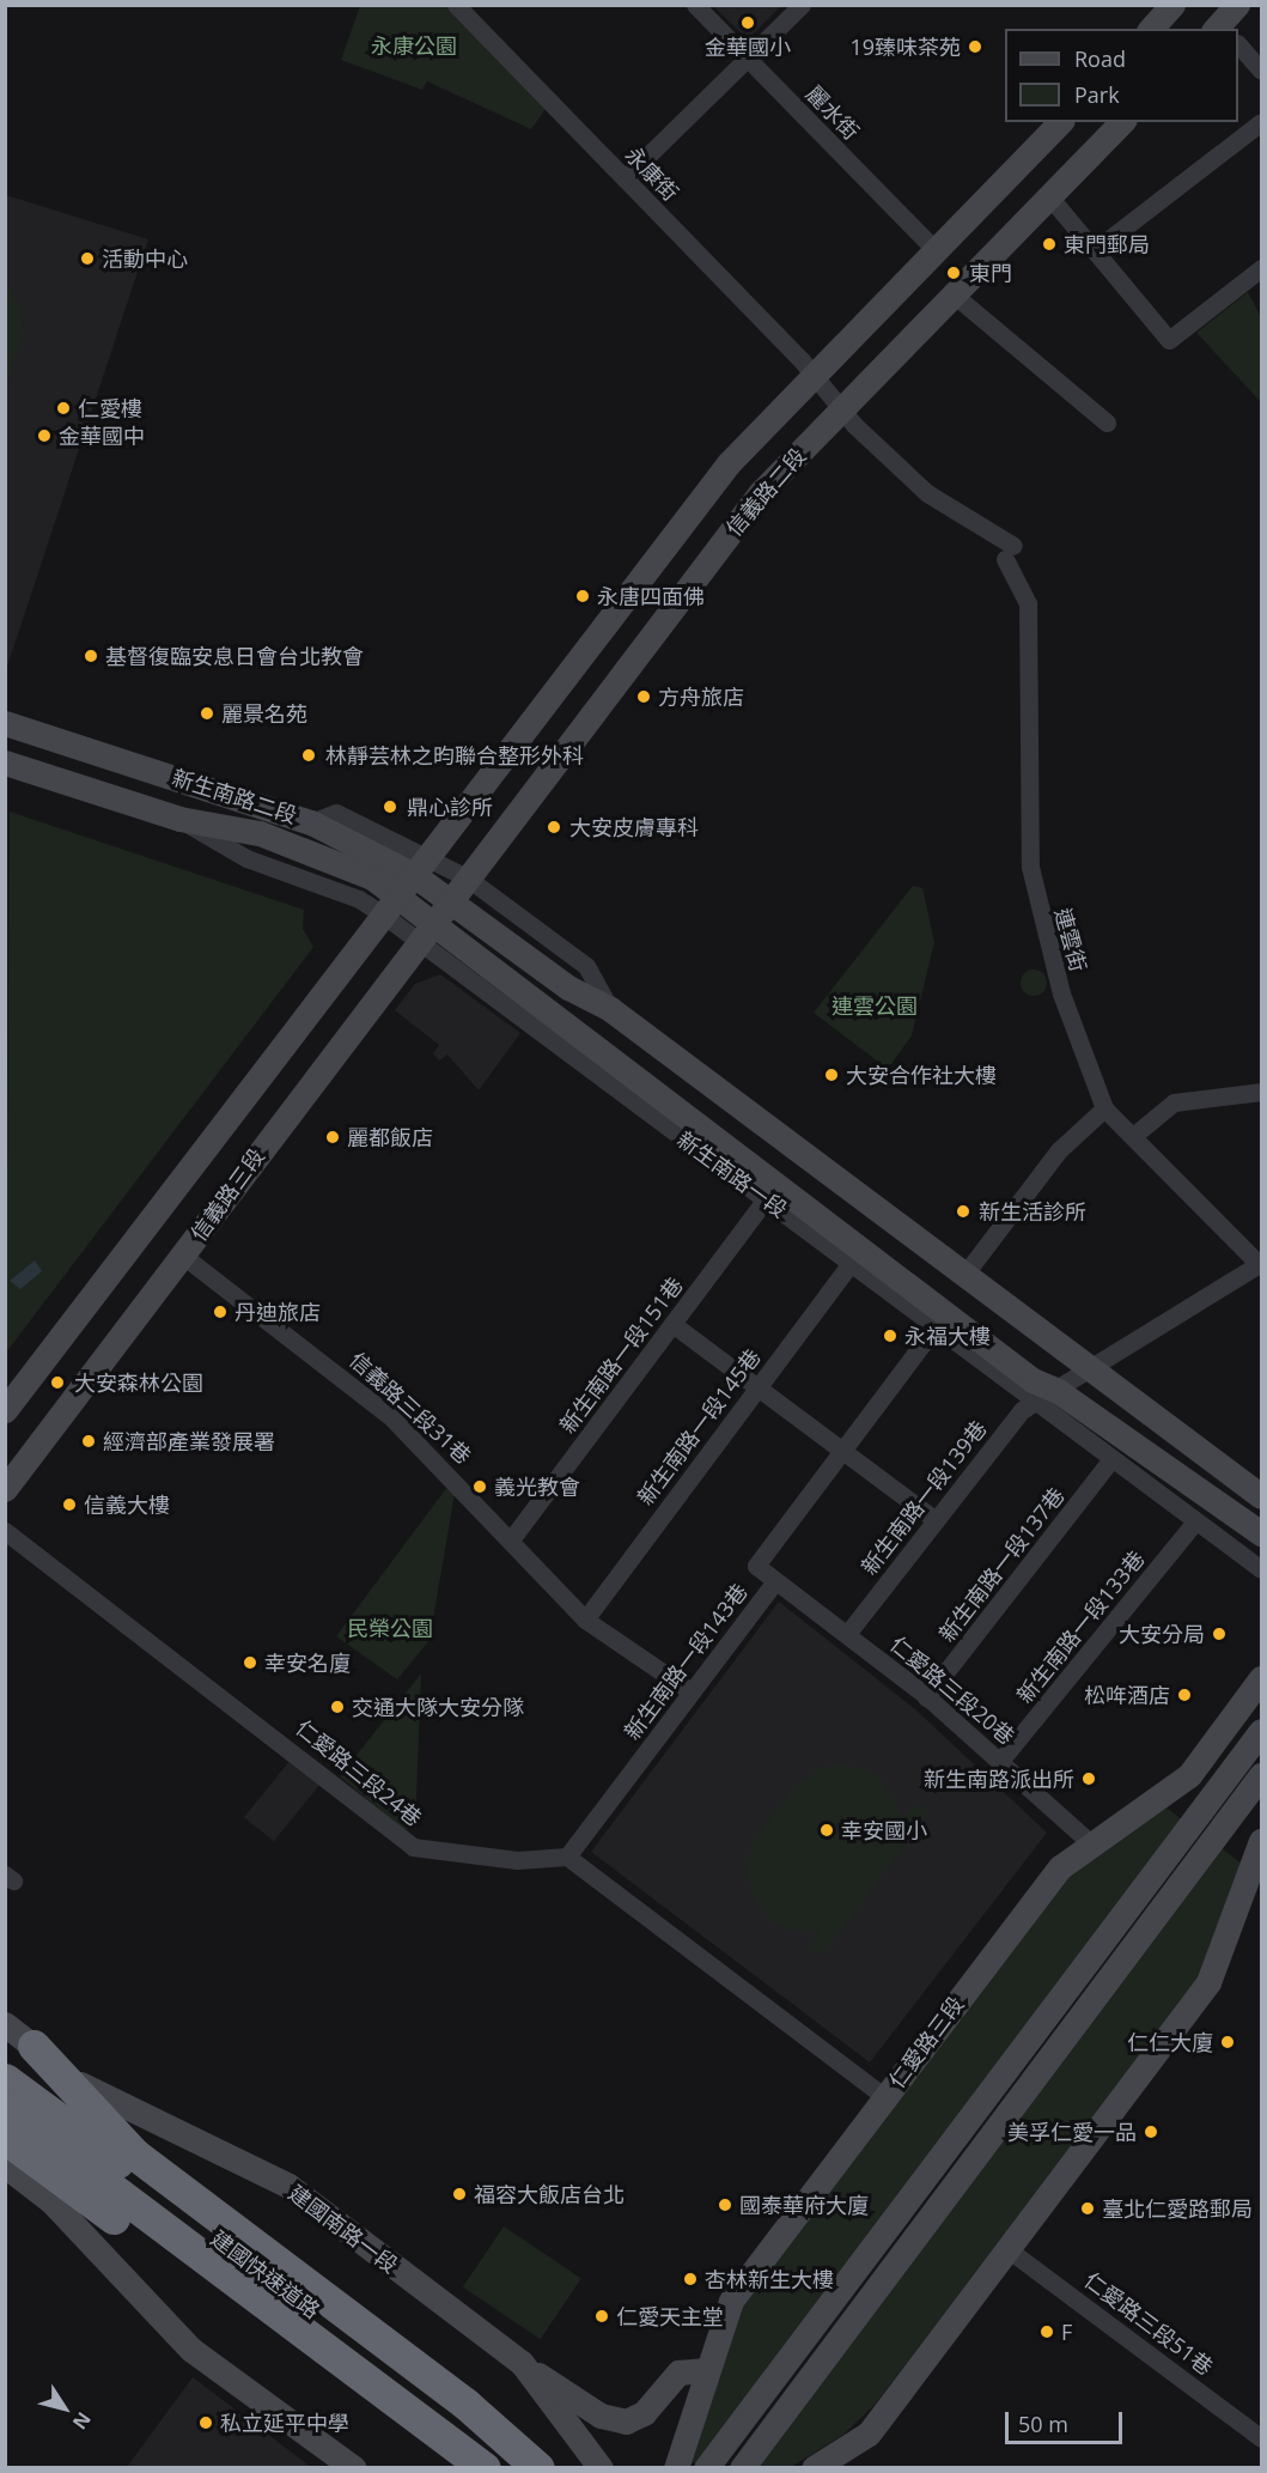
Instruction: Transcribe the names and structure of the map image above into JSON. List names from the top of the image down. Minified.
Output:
{"streets":{"highway":["建國快速道路"],"main road":["信義路二段","新生南路二段","新生南路一段","信義路三段","仁愛路三段","建國南路一段"],"street":["麗水街","永康街","連雲街","新生南路一段151巷","信義路三段31巷","新生南路一段145巷","新生南路一段139巷","新生南路一段137巷","新生南路一段133巷","新生南路一段143巷","仁愛路三段20巷","仁愛路三段24巷","仁愛路三段51巷"]},"crossings":[["麗水街","信義路二段"],["永康街","信義路二段"],["永康街","連雲街"],["信義路二段","新生南路二段"],["信義路二段","連雲街"],["信義路二段","信義路三段"],["新生南路二段","新生南路一段"],["新生南路二段","信義路三段"],["連雲街","新生南路一段139巷"],["新生南路一段","信義路三段"],["新生南路一段","新生南路一段151巷"],["新生南路一段","新生南路一段145巷"],["新生南路一段","新生南路一段139巷"],["新生南路一段","新生南路一段137巷"],["新生南路一段","新生南路一段133巷"],["新生南路一段","新生南路一段143巷"],["信義路三段","信義路三段31巷"],["新生南路一段151巷","信義路三段31巷"],["信義路三段31巷","新生南路一段145巷"],["信義路三段31巷","新生南路一段143巷"],["新生南路一段139巷","仁愛路三段20巷"],["新生南路一段137巷","仁愛路三段20巷"],["新生南路一段133巷","仁愛路三段20巷"],["新生南路一段143巷","仁愛路三段20巷"],["新生南路一段143巷","仁愛路三段24巷"],["仁愛路三段20巷","仁愛路三段"]],"parks":["永康公園","連雲公園","民榮公園"],"places":["金華國小","19臻味茶苑","東門郵局","活動中心","東門","仁愛樓","金華國中","永唐四面佛","基督復臨安息日會台北教會","方舟旅店","麗景名苑","林靜芸林之昀聯合整形外科","鼎心診所","大安皮膚專科","大安合作社大樓","麗都飯店","新生活診所","丹迪旅店","永福大樓","大安森林公園","經濟部產業發展署","義光教會","信義大樓","大安分局","幸安名廈","松哖酒店","交通大隊大安分隊","新生南路派出所","幸安國小","仁仁大廈","美孚仁愛一品","福容大飯店台北","國泰華府大廈","臺北仁愛路郵局","杏林新生大樓","仁愛天主堂","F","私立延平中學"],"legend":["Road","Park"],"scale_bar":"50 m","north":"bottom right"}
